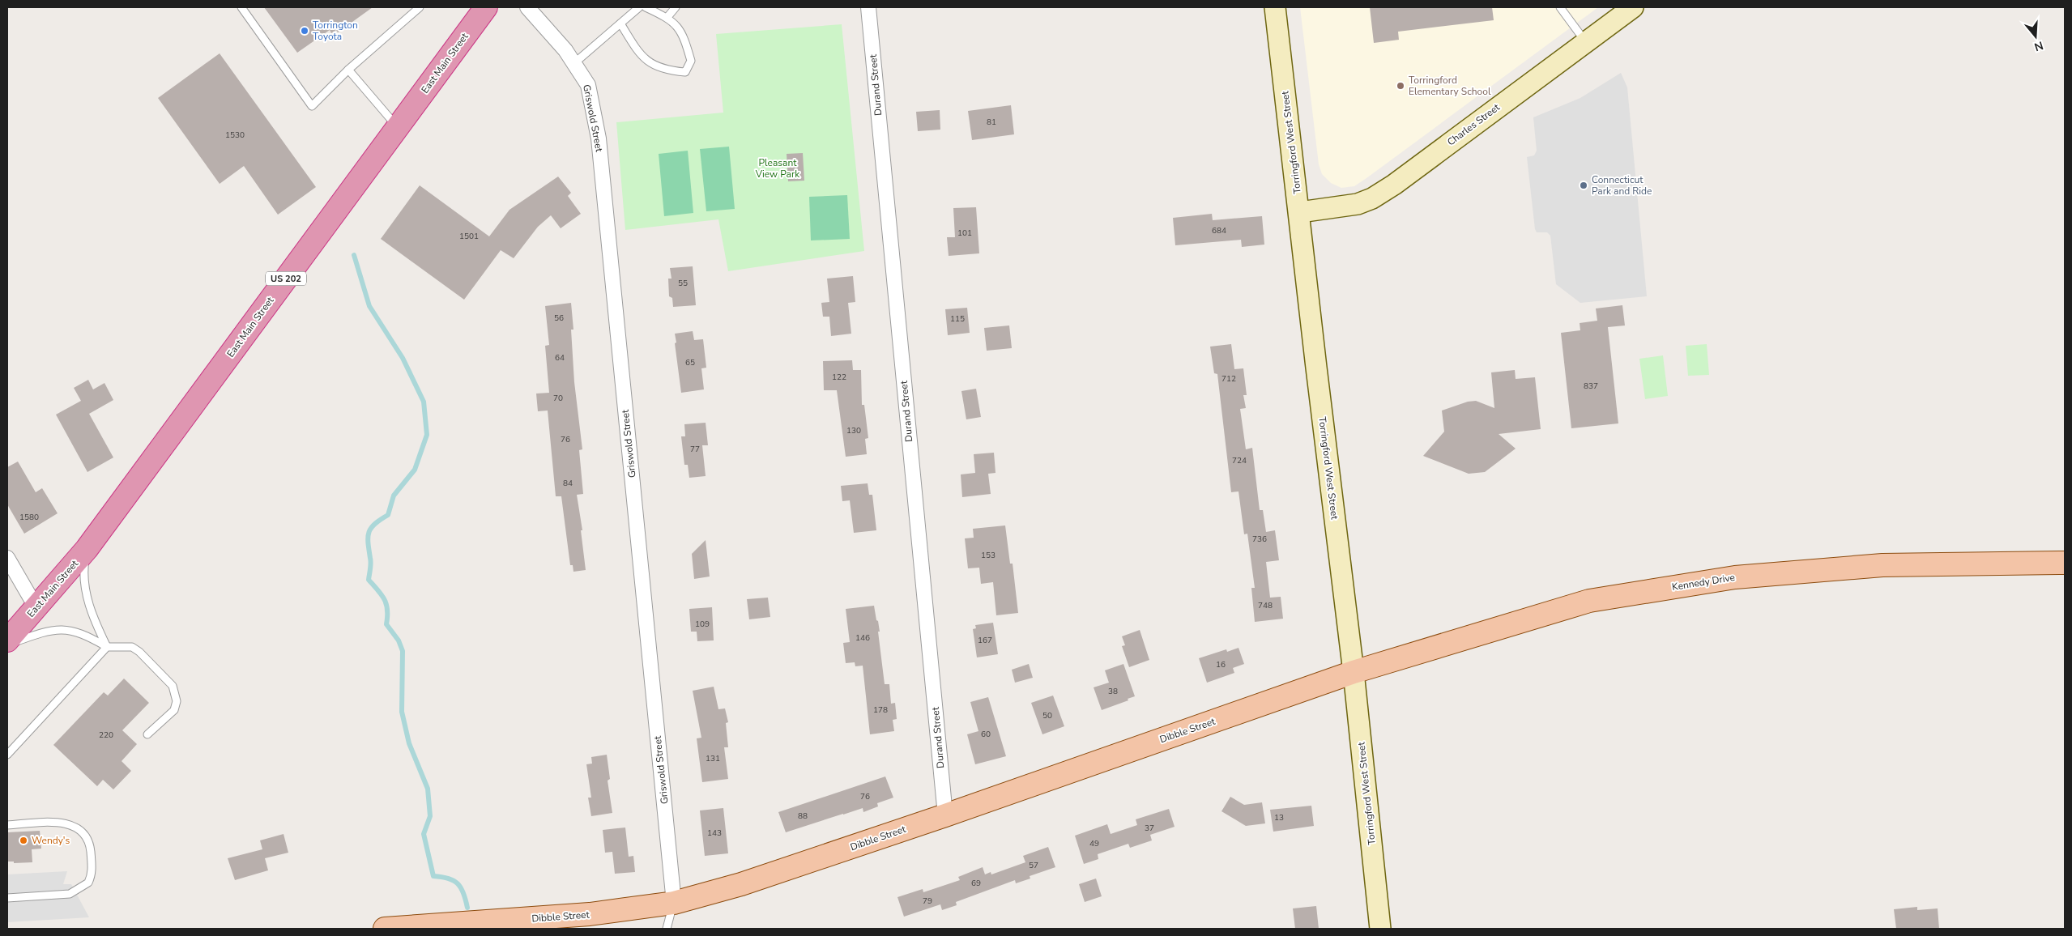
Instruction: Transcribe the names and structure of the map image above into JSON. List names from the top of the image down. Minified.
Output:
{"streets":{"highway":["East Main Street","US 202"],"main road":["Charles Street","Torringford West Street","Kennedy Drive","Dibble Street"],"street":["Durand Street","Griswold Street"]},"crossings":[["Durand Street","Dibble Street"],["Griswold Street","Dibble Street"],["Charles Street","Torringford West Street"],["Torringford West Street","Kennedy Drive"],["Torringford West Street","Dibble Street"],["Kennedy Drive","Dibble Street"]],"parks":["Pleasant View Park"],"places":["Torrington Toyota","Torringford Elementary School","Connecticut Park and Ride","Wendy's"],"house_numbers":["81","1530","684","101","1501","55","56","115","64","65","122","712","837","70","130","76","77","724","84","1580","736","153","748","109","146","167","16","38","178","50","60","220","131","76","88","13","37","143","49","57","69","79"],"north":"bottom"}
